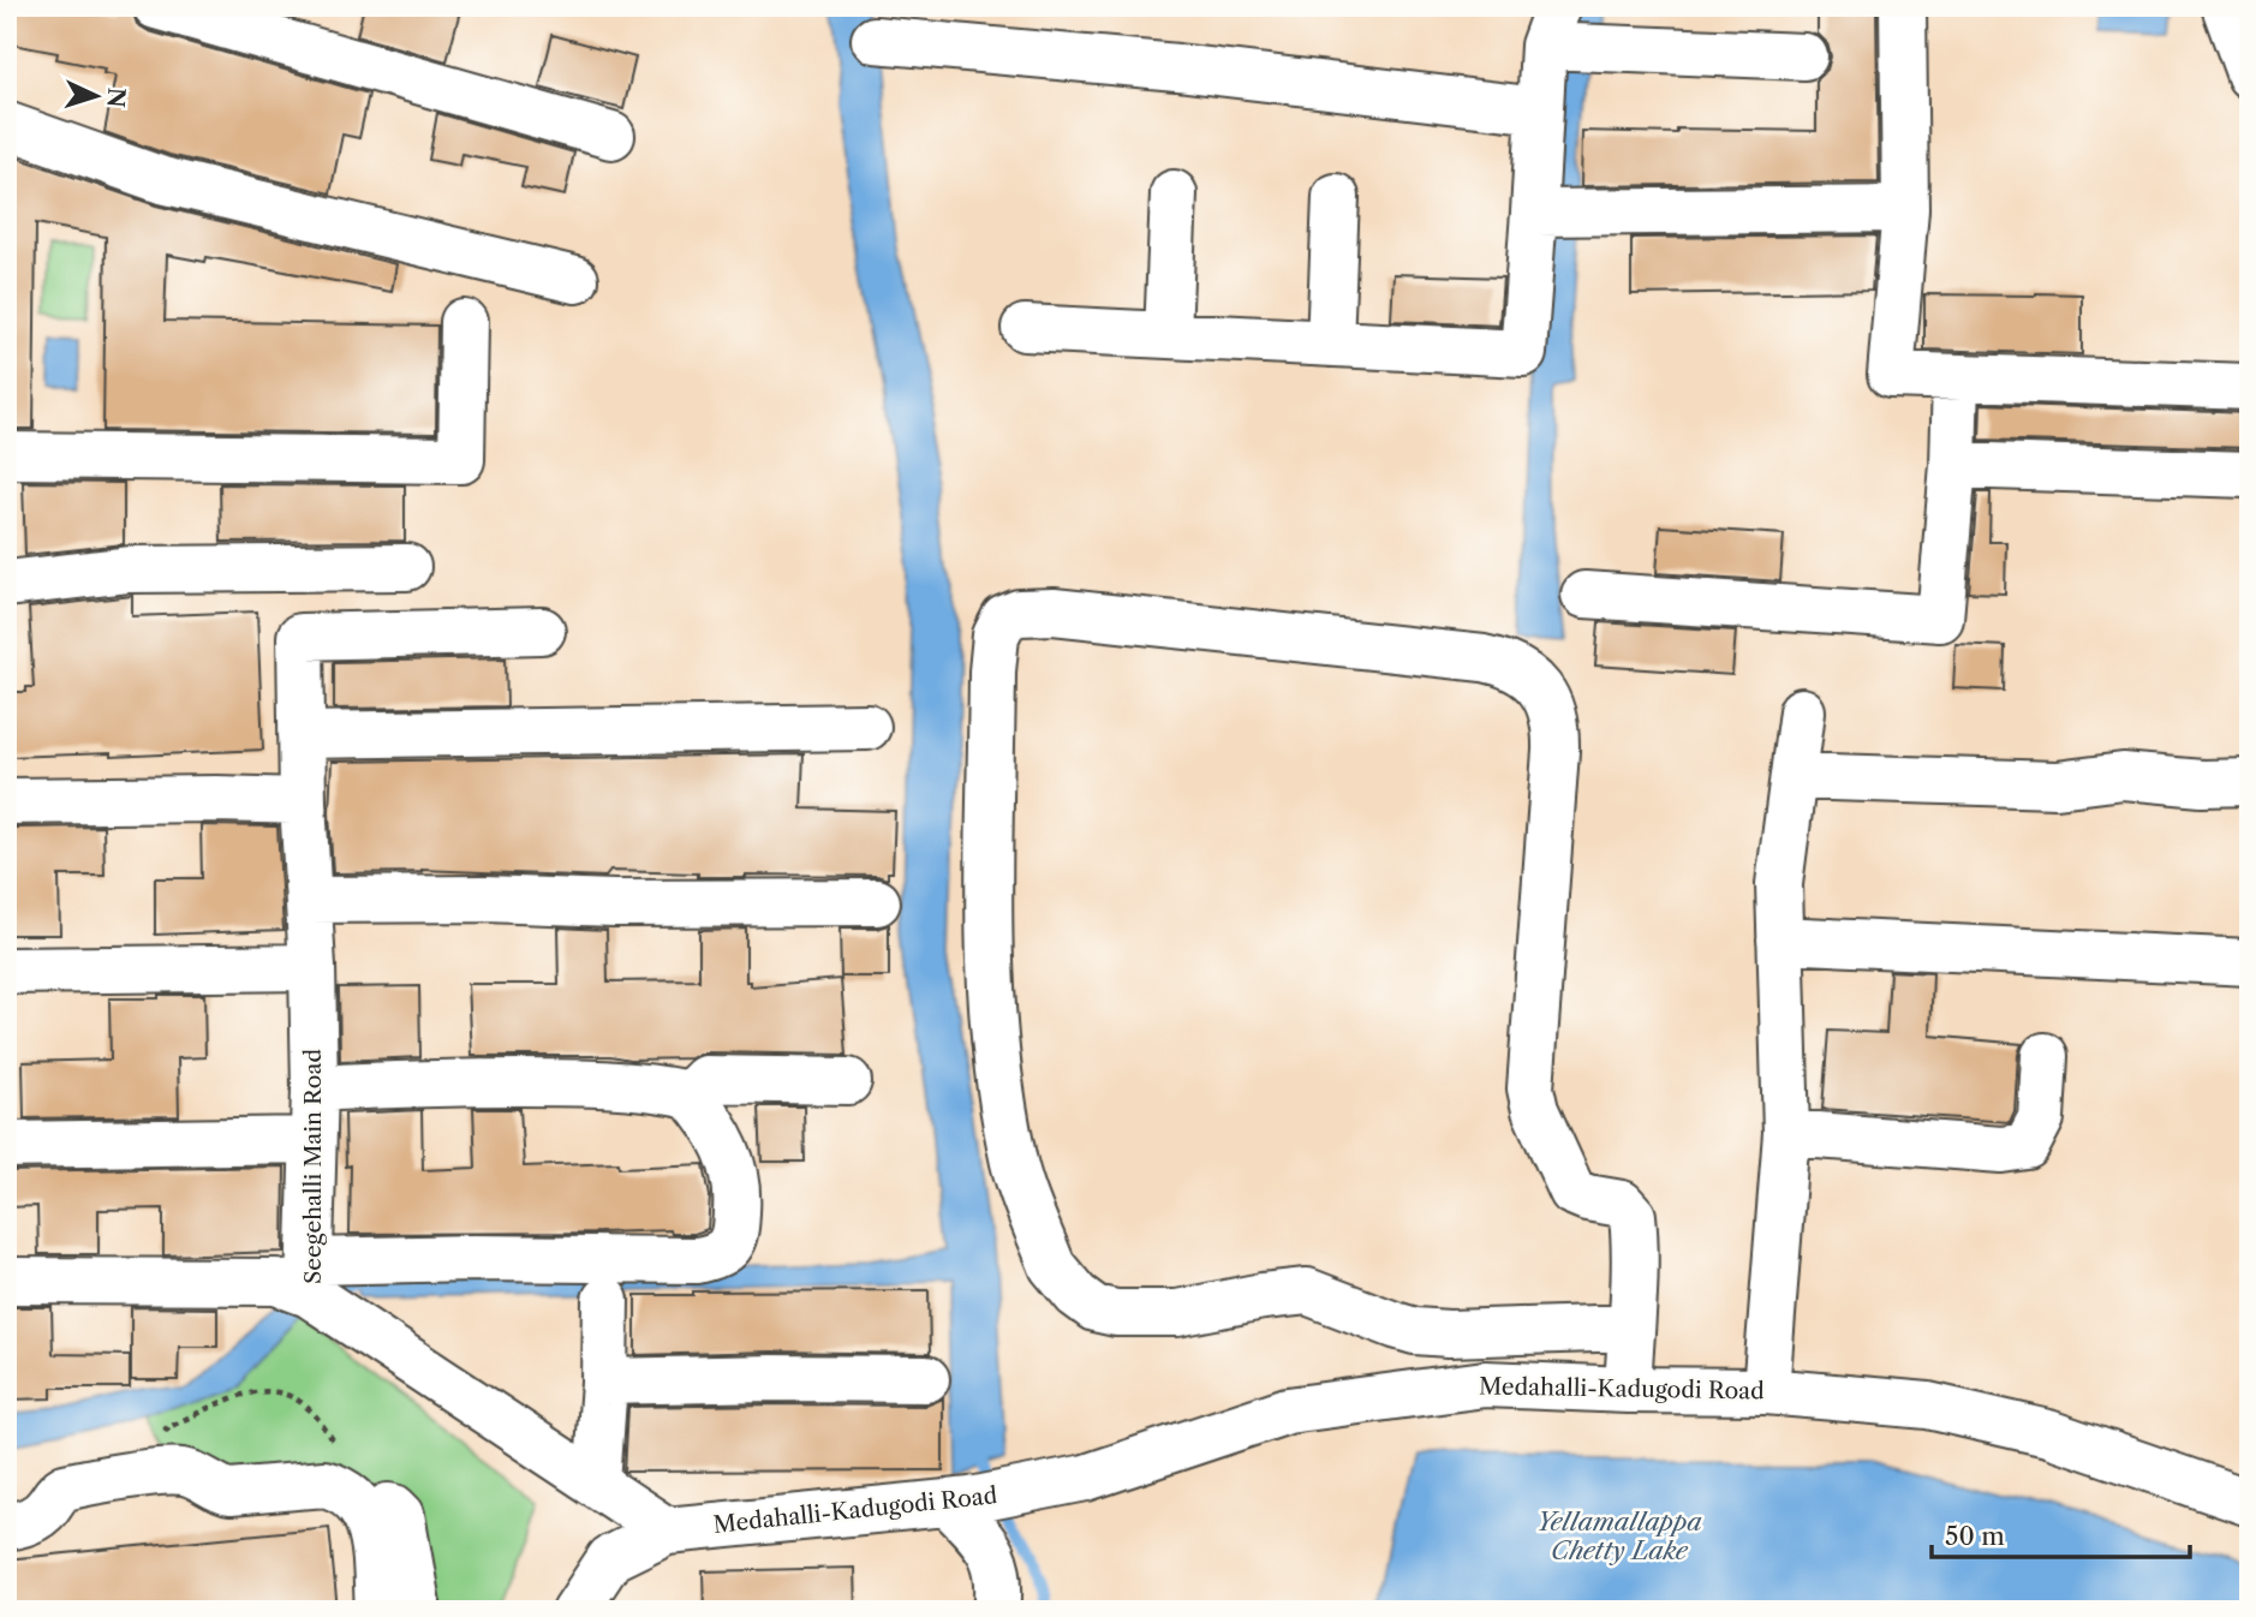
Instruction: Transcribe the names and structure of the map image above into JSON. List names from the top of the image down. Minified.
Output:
{"streets":{"street":["Seegehalli Main Road","Medahalli-Kadugodi Road"]},"crossings":[["Seegehalli Main Road","Medahalli-Kadugodi Road"]],"water":["Yellamallappa Chetty Lake"],"scale_bar":"50 m","north":"right"}
